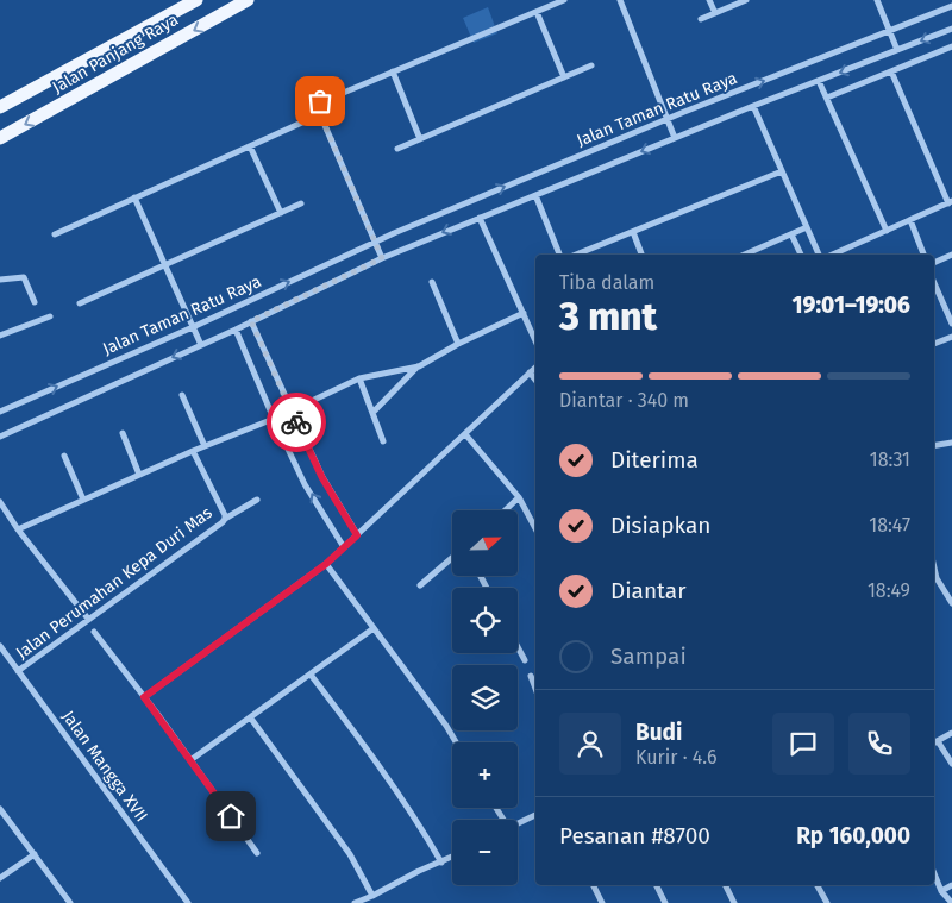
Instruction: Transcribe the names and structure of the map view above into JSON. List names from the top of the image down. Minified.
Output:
{"streets":{"main road":["Jalan Panjang Raya"],"street":["Jalan Taman Ratu Raya","Jalan Perumahan Kepa Duri Mas","Jalan Mangga XVII"]},"crossings":[["Jalan Perumahan Kepa Duri Mas","Jalan Mangga XVII"]],"north":"right","page":{"heading":["3 mnt","Tiba dalam","19:01–19:06"],"panel":["Budi","Kurir · 4.6","Pesanan #8700","Rp 160,000"],"bar":"Diantar · 340 m","list":[["Diterima","18:31"],["Disiapkan","18:47"],["Diantar","18:49"],"Sampai"],"map_buttons":["+","−"]}}
